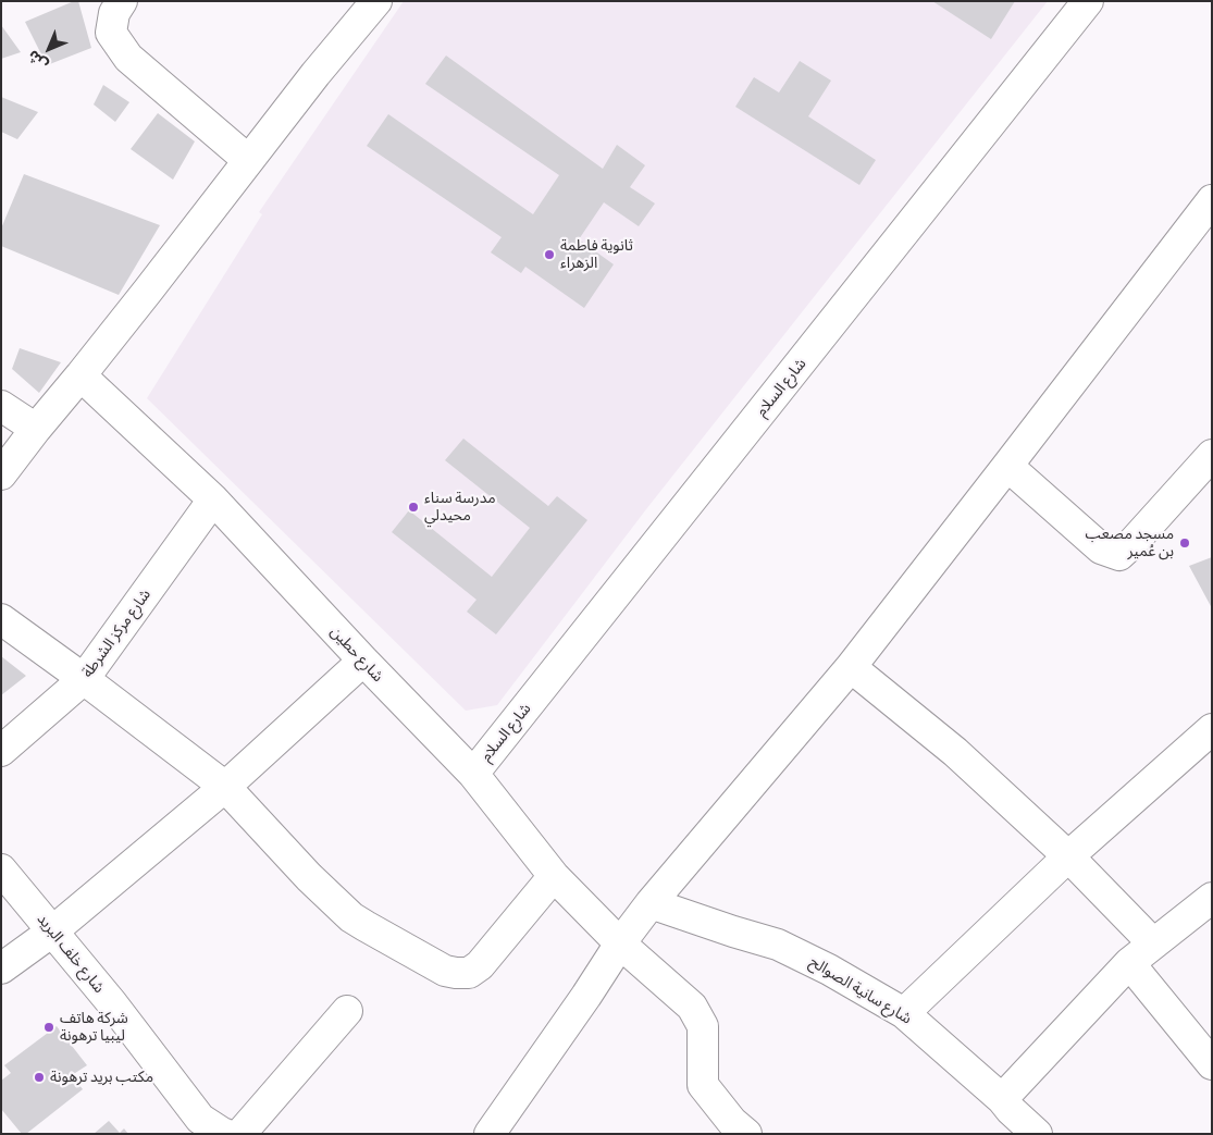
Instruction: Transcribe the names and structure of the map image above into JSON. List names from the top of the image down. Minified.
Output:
{"streets":{"street":["شارع السلام","شارع مركز الشرطة","شارع حطين","شارع خلف البريد","شارع سانية الصوالح"]},"crossings":[["شارع السلام","شارع حطين"],["شارع مركز الشرطة","شارع حطين"]],"places":["ثانوية فاطمة الزهراء","مدرسة سناء محيدلي","مسجد مصعب بن عُمير","شركة هاتف ليبيا ترهونة","مكتب بريد ترهونة"],"north":"bottom left"}
